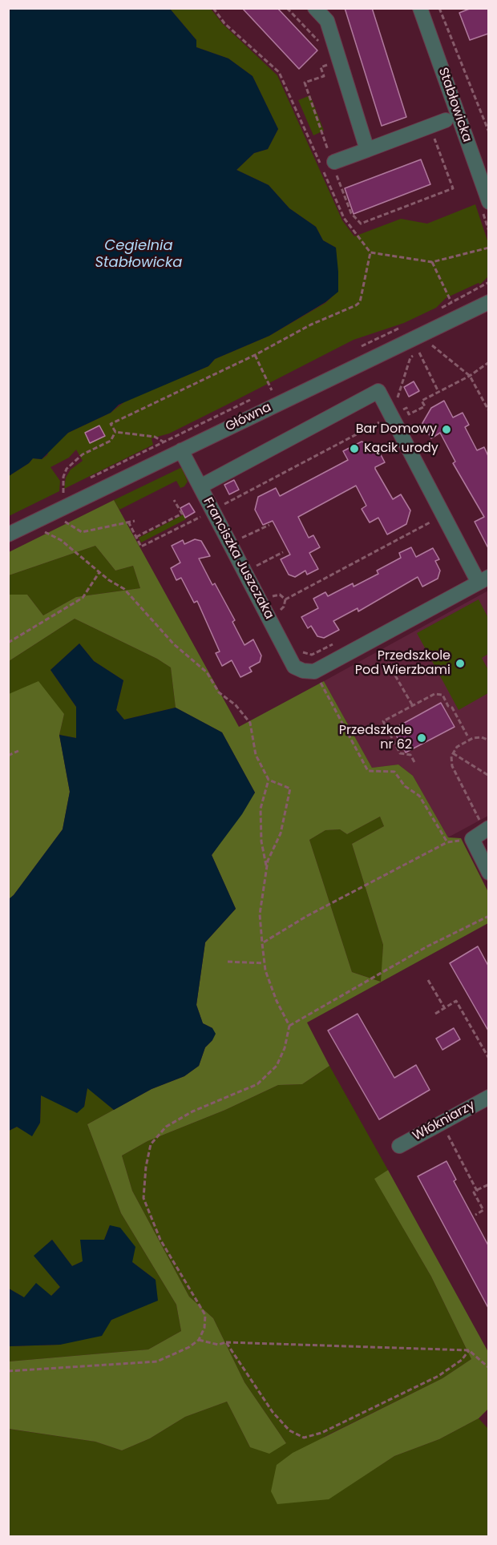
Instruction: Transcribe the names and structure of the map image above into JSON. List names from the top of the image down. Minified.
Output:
{"streets":{"street":["Stabłowicka","Główna","Franciszka Juszczaka","Włókniarzy"]},"crossings":[["Główna","Franciszka Juszczaka"]],"water":["Cegielnia Stabłowicka"],"places":["Bar Domowy","Kącik urody","Przedszkole Pod Wierzbami","Przedszkole nr 62"]}
